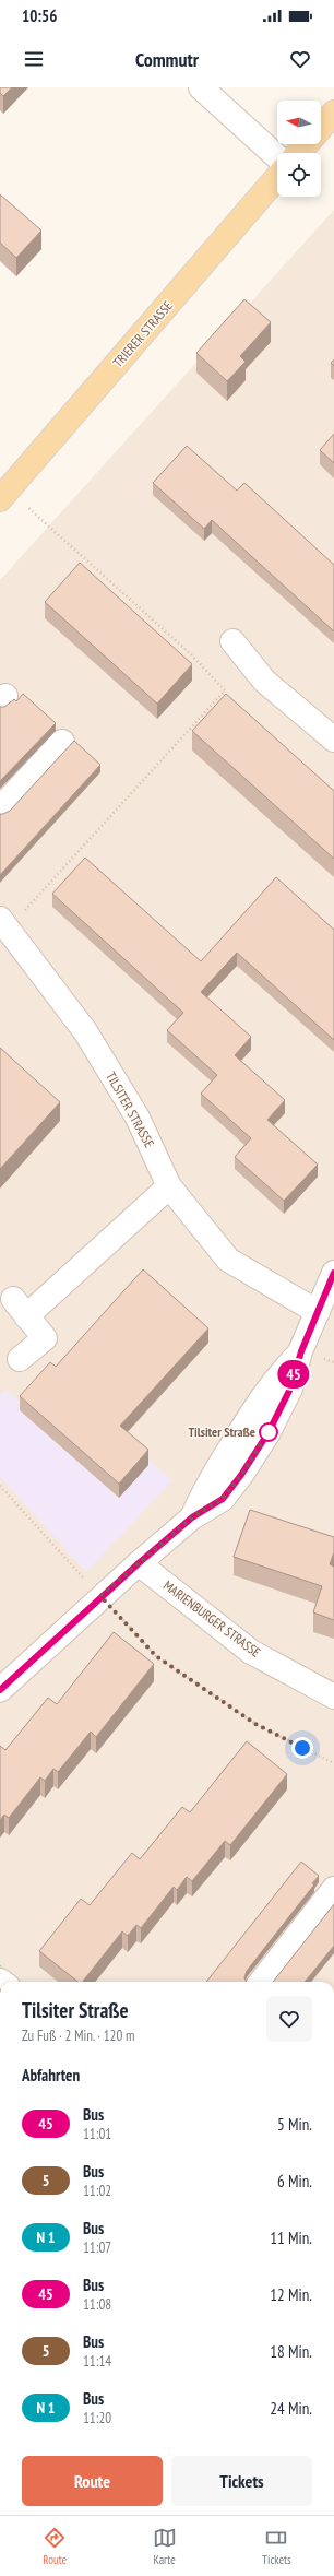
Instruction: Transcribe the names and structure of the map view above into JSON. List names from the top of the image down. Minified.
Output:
{"streets":{"main road":["TRIERER STRASSE"],"street":["TILSITER STRASSE","MARIENBURGER STRASSE"]},"places":["Tilsiter Straße"],"lines":["bus line 45"],"north":"left","page":{"status":"10:56","header":"Commutr","on_map":"45","heading":[["Tilsiter Straße","Zu Fuß · 2 Min. · 120 m"],"Abfahrten"],"list":[{"mark":"45","name":"Bus","note":"11:01","value":"5 Min."},{"mark":"5","name":"Bus","note":"11:02","value":"6 Min."},{"mark":"N 1","name":"Bus","note":"11:07","value":"11 Min."},{"mark":"45","name":"Bus","note":"11:08","value":"12 Min."},{"mark":"5","name":"Bus","note":"11:14","value":"18 Min."},{"mark":"N 1","name":"Bus","note":"11:20","value":"24 Min."}],"buttons":["Route","Tickets"],"tabs":["Route","Karte","Tickets"]}}
